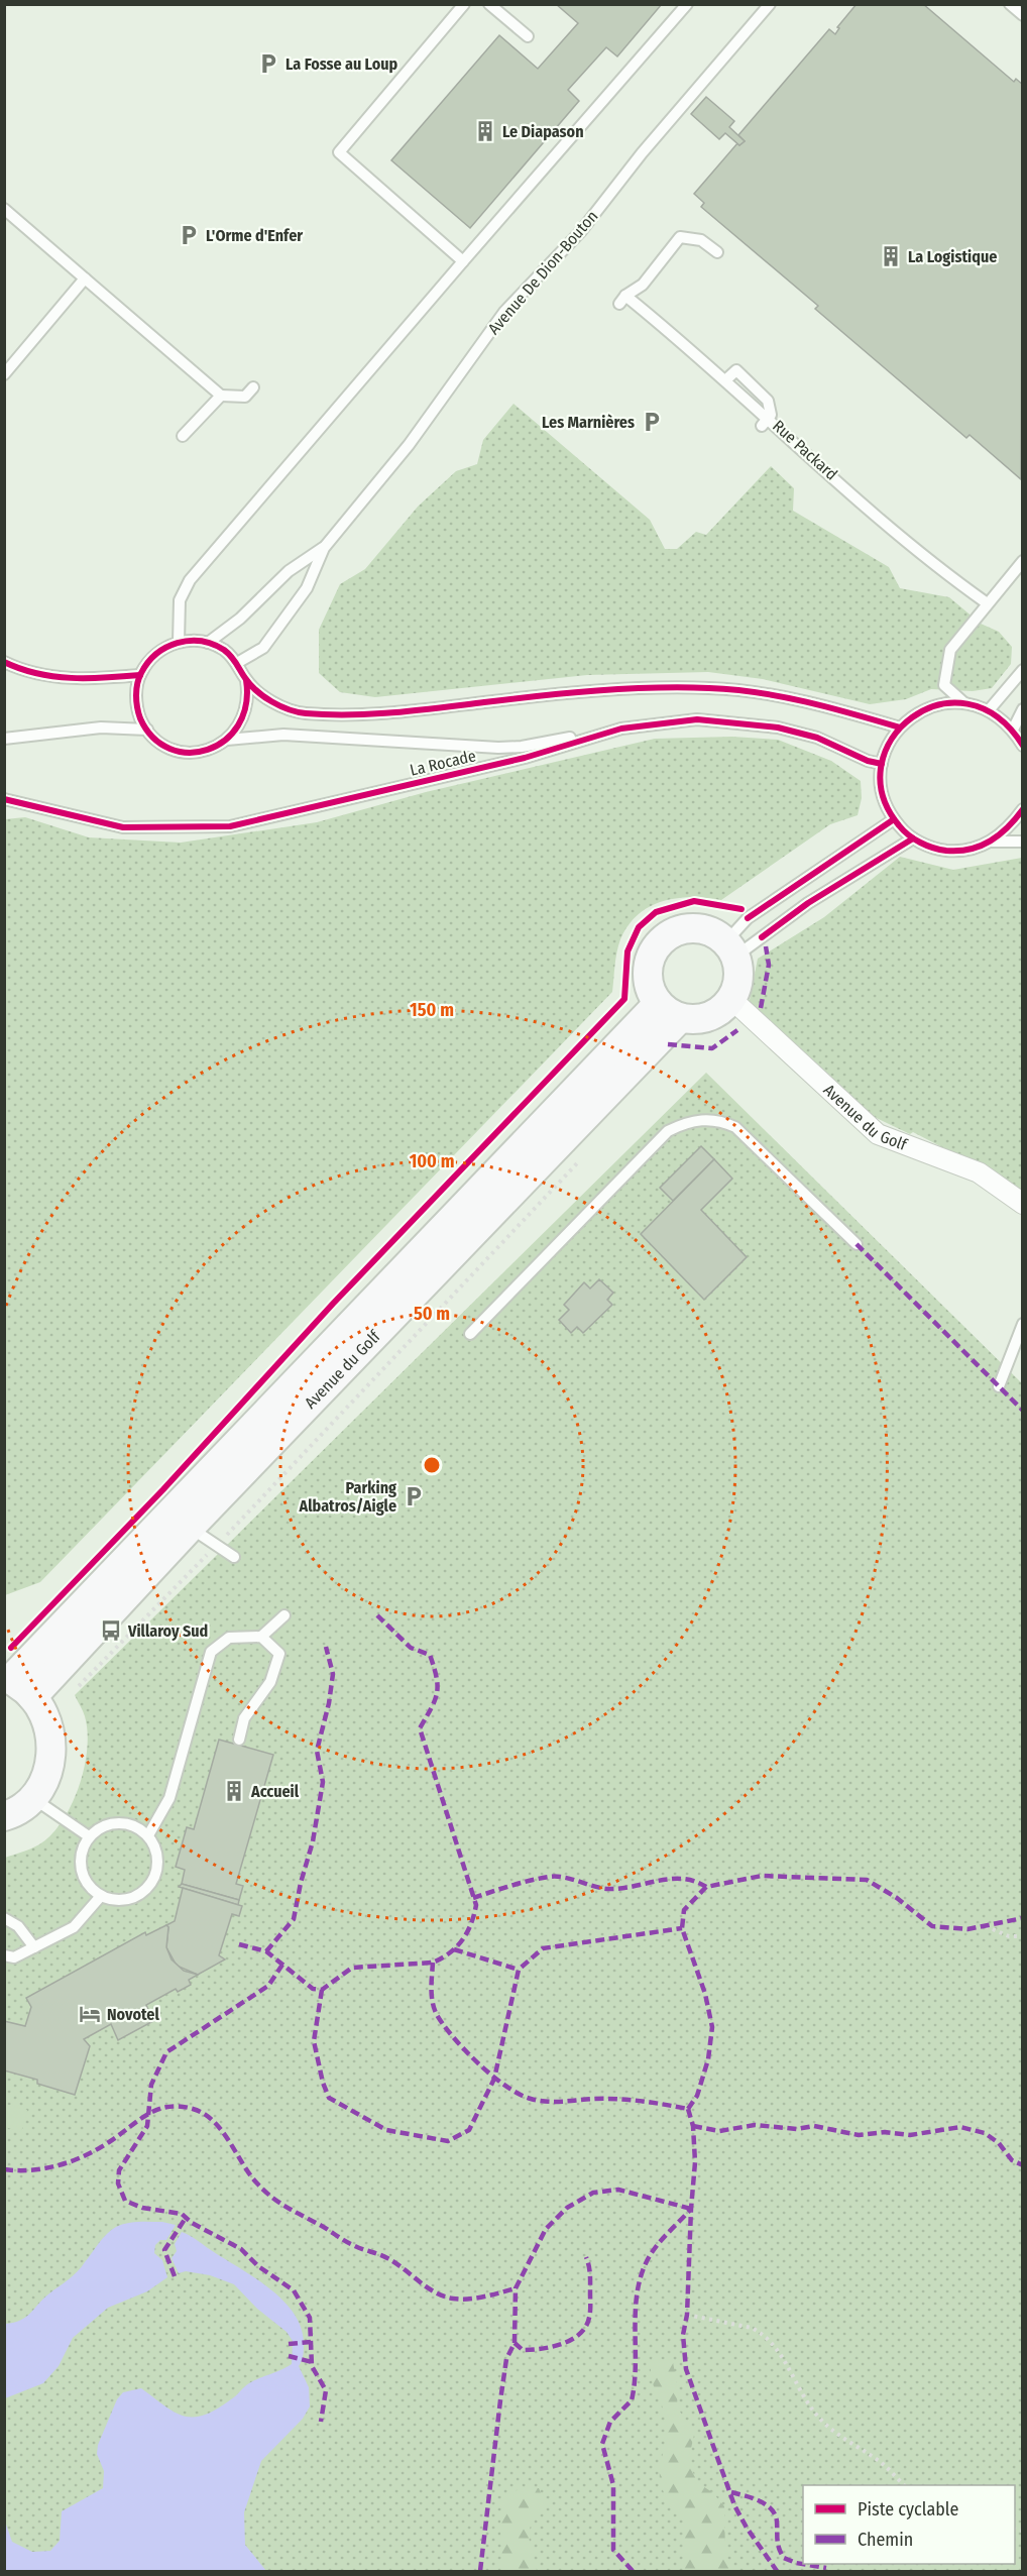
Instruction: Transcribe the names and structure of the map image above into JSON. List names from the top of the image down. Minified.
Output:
{"streets":{"street":["Avenue du Golf"],"lane":["Avenue De Dion-Bouton","Rue Packard","La Rocade"]},"crossings":[["Avenue De Dion-Bouton","La Rocade"]],"places":{"parking":["La Fosse au Loup","L'Orme d'Enfer","Les Marnières","Parking Albatros/Aigle"],"building":["Le Diapason","La Logistique","Accueil"],"bus stop":["Villaroy Sud"],"hotel":["Novotel"]},"legend":["Piste cyclable","Chemin"],"rings":["150 m","100 m","50 m"]}
